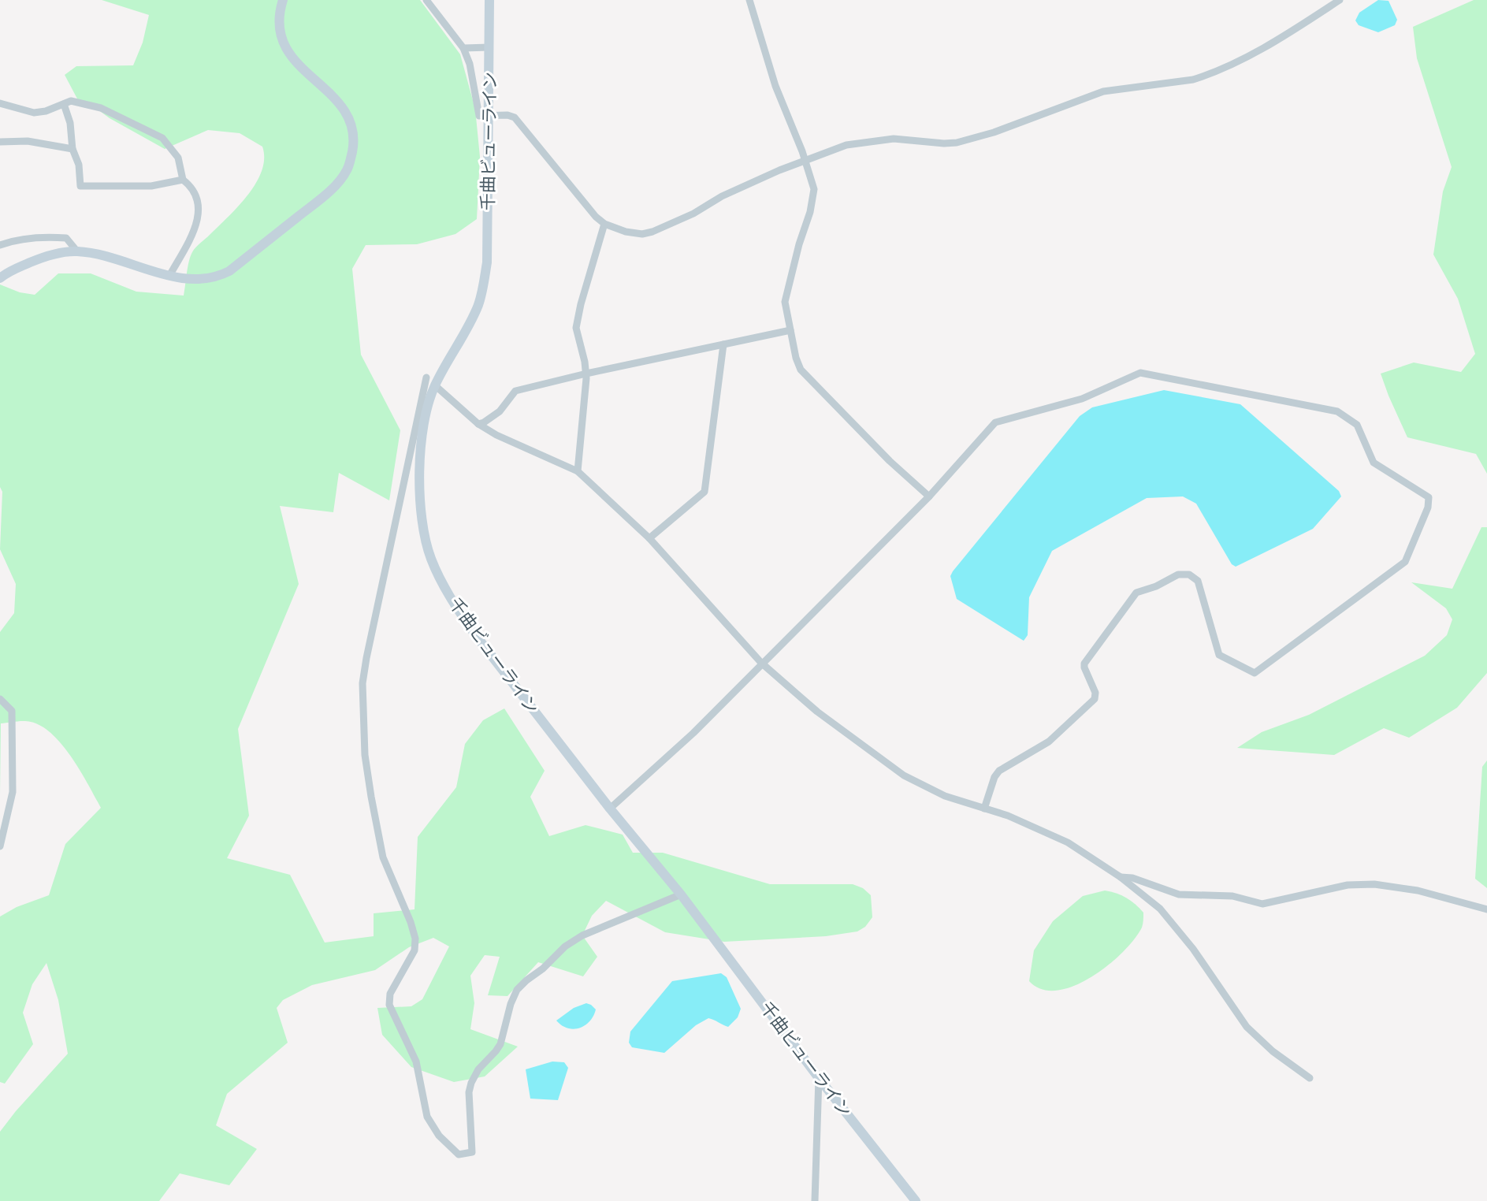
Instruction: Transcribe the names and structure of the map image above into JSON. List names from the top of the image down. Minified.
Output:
{"streets":{"street":["千曲ビューライン"]}}
